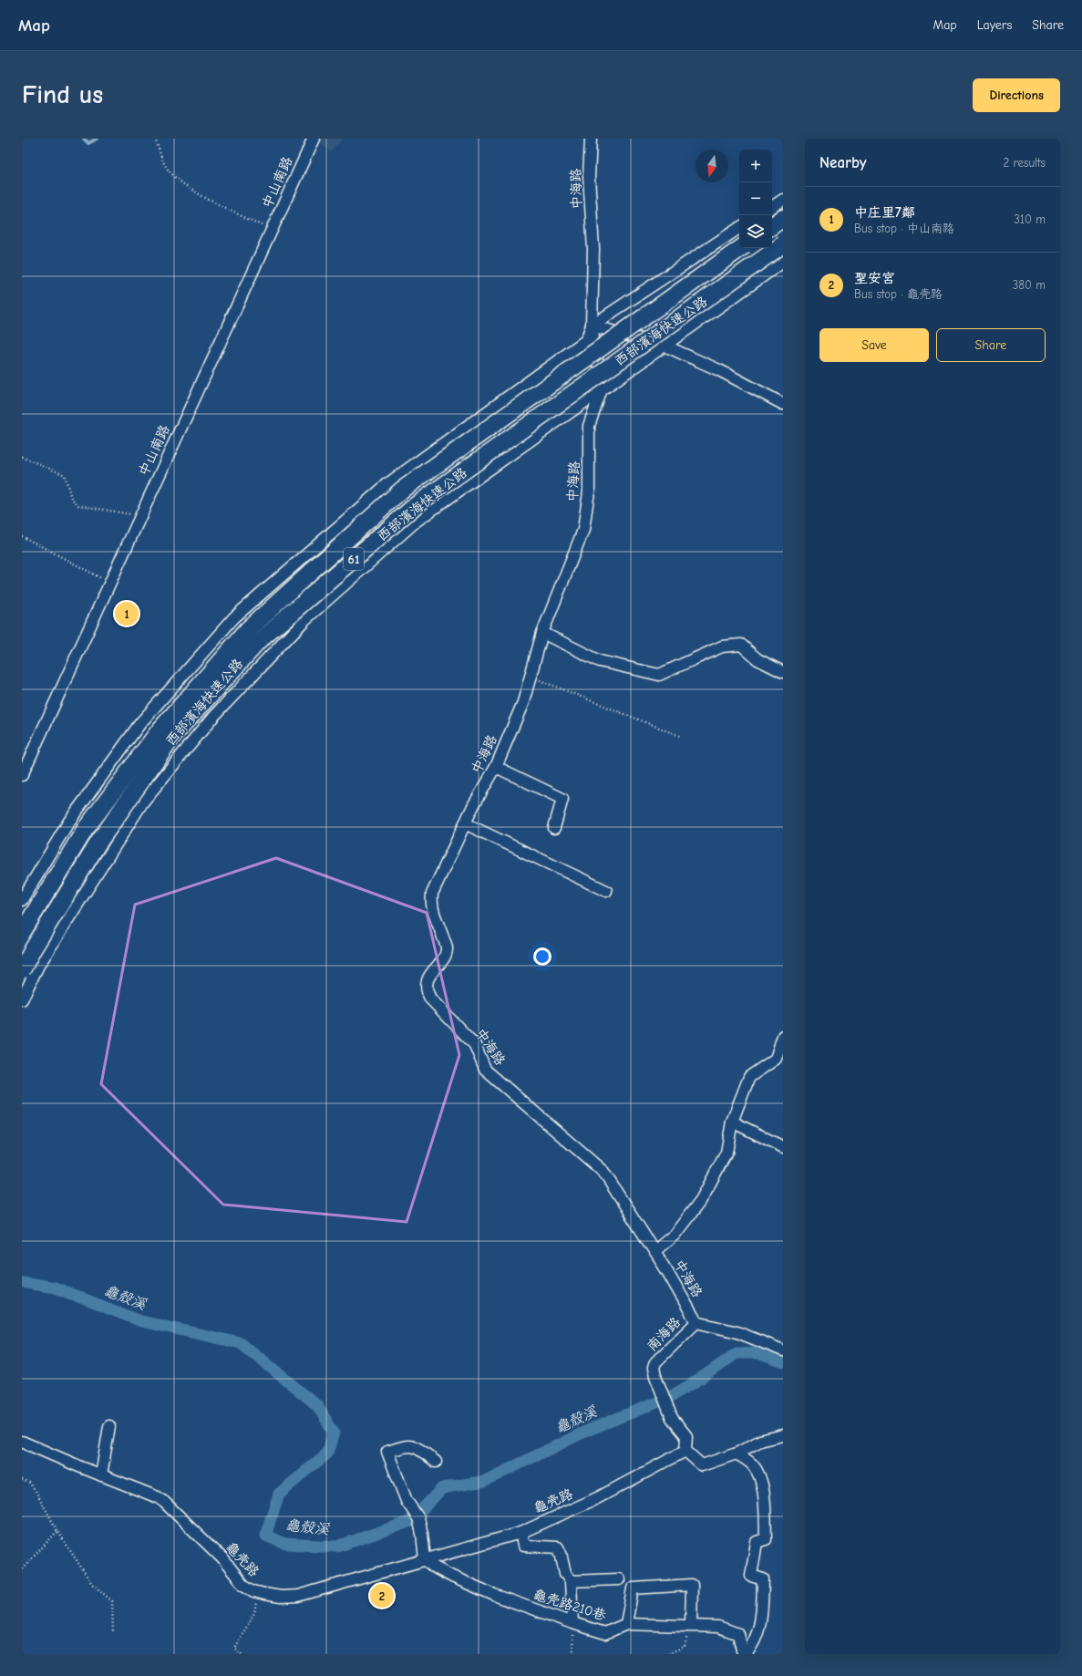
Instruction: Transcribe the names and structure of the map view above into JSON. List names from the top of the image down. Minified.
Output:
{"streets":{"highway":["西部濱海快速公路","61"],"street":["中山南路","中海路","南海路","龜壳路","龜壳路210巷"]},"crossings":[["中海路","南海路"],["南海路","龜壳路"],["龜壳路","龜壳路210巷"]],"water":["龜殼溪"],"north":"bottom","page":{"header":"Map","nav":["Map","Layers","Share"],"buttons":["Directions",["Save","Share"]],"title":"Find us","heading":["Nearby","2 results"],"map_buttons":["+","−"],"list":[{"mark":"1","name":"中庄里7鄰","note":"Bus stop · 中山南路","value":"310 m"},{"mark":"2","name":"聖安宮","note":"Bus stop · 龜壳路","value":"380 m"}],"pins":["1","2"]}}
